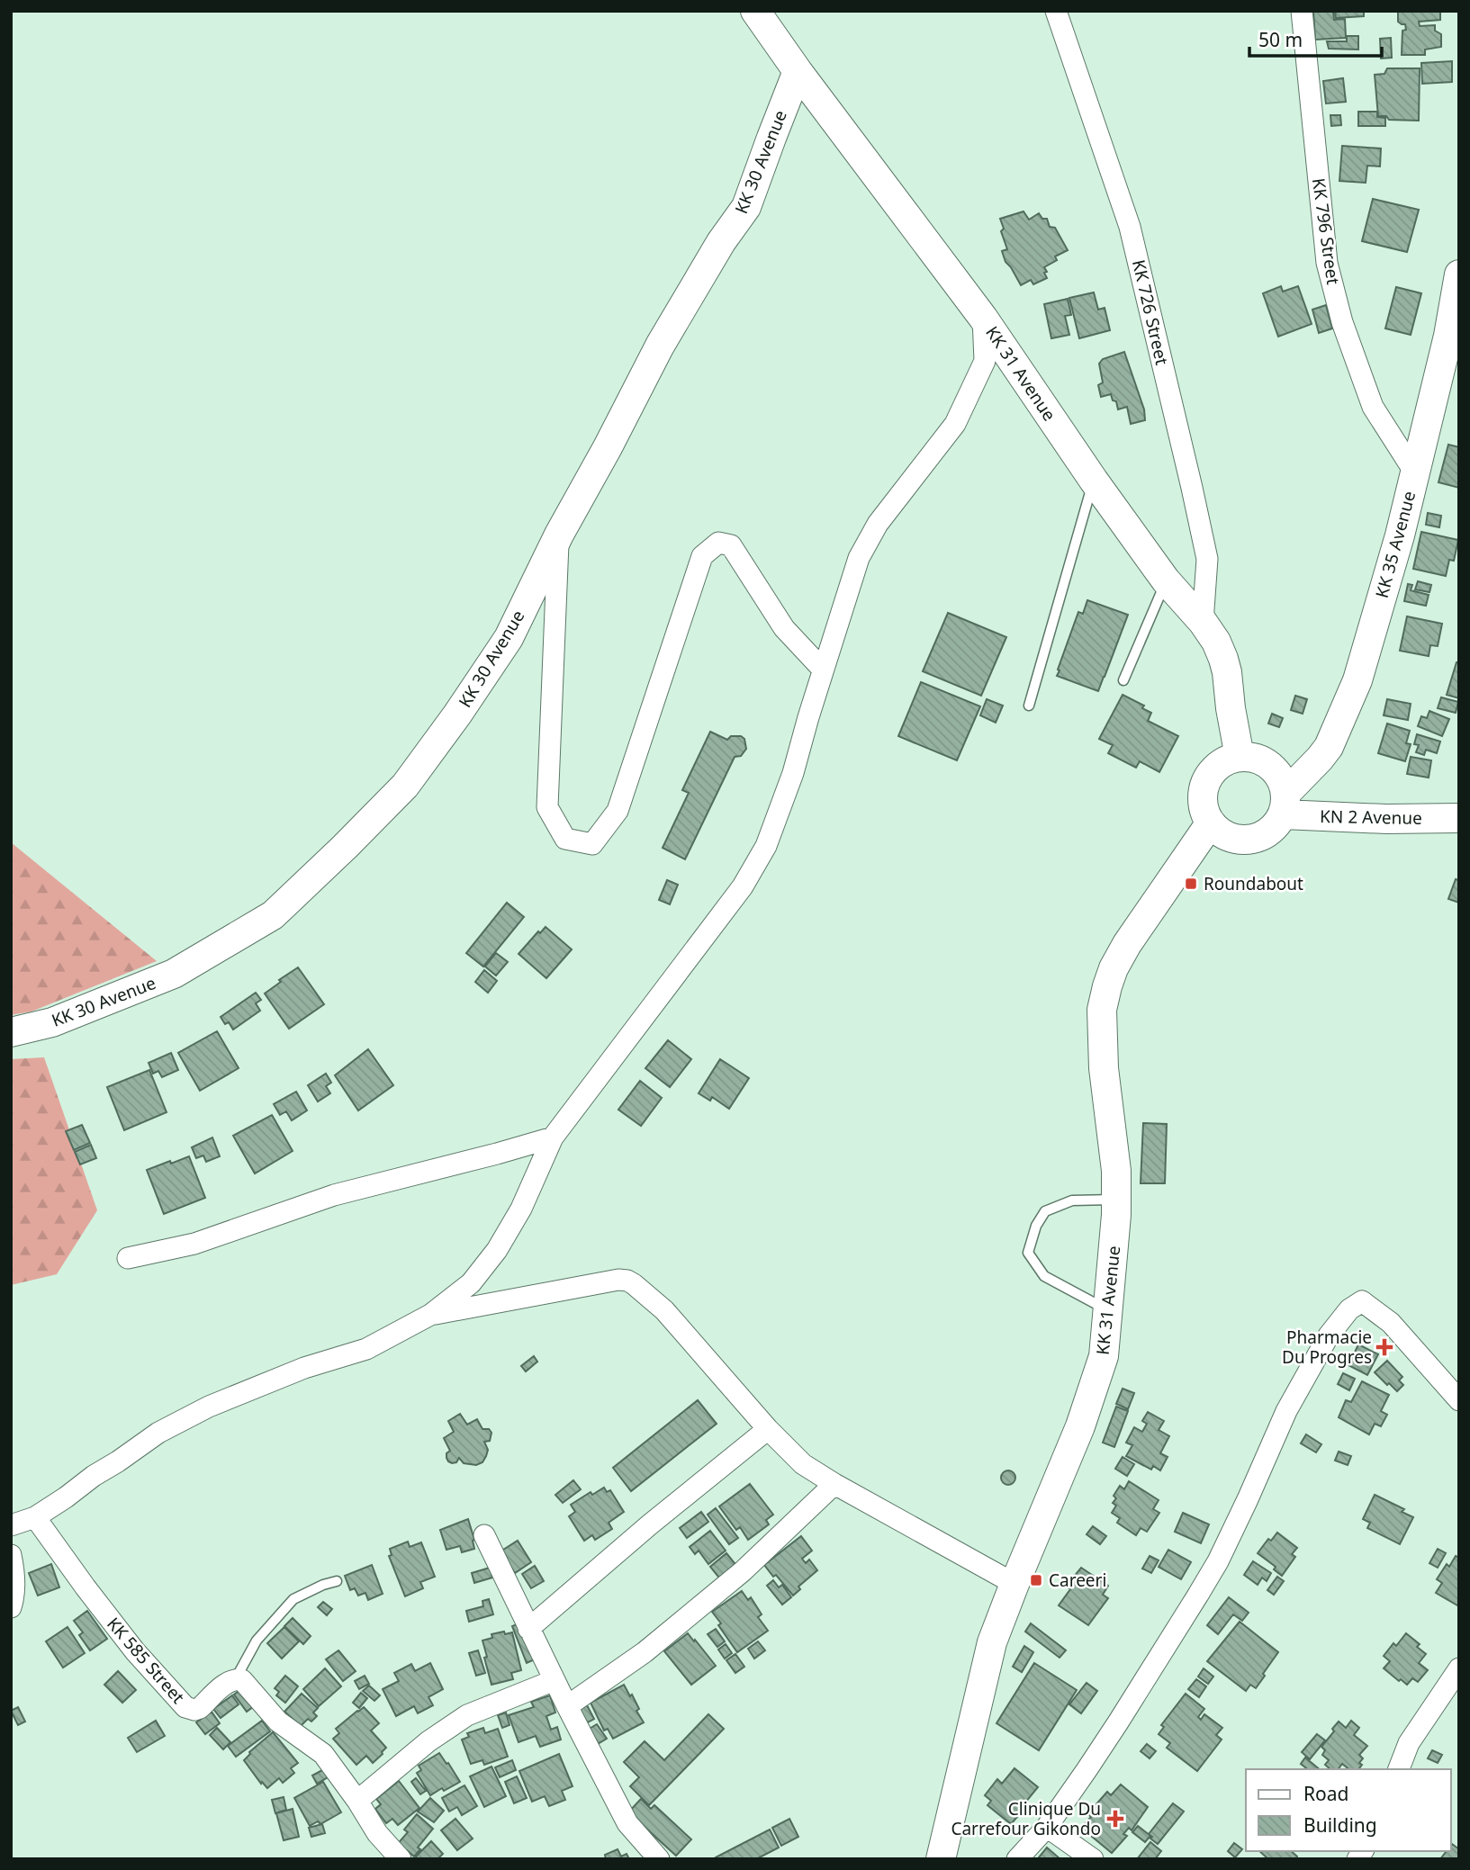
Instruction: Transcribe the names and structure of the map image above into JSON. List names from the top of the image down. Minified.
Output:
{"streets":{"main road":["KK 30 Avenue","KK 31 Avenue","KK 35 Avenue","KN 2 Avenue"],"street":["KK 796 Street","KK 726 Street","KK 585 Street"]},"crossings":[["KK 30 Avenue","KK 31 Avenue"],["KK 796 Street","KK 35 Avenue"],["KK 726 Street","KK 31 Avenue"],["KK 31 Avenue","KK 35 Avenue"],["KK 31 Avenue","KN 2 Avenue"],["KK 35 Avenue","KN 2 Avenue"]],"places":{"transit":["Roundabout","Careeri"],"health":["Pharmacie Du Progres","Clinique Du Carrefour Gikondo"]},"legend":["Road","Building"],"scale_bar":"50 m"}
